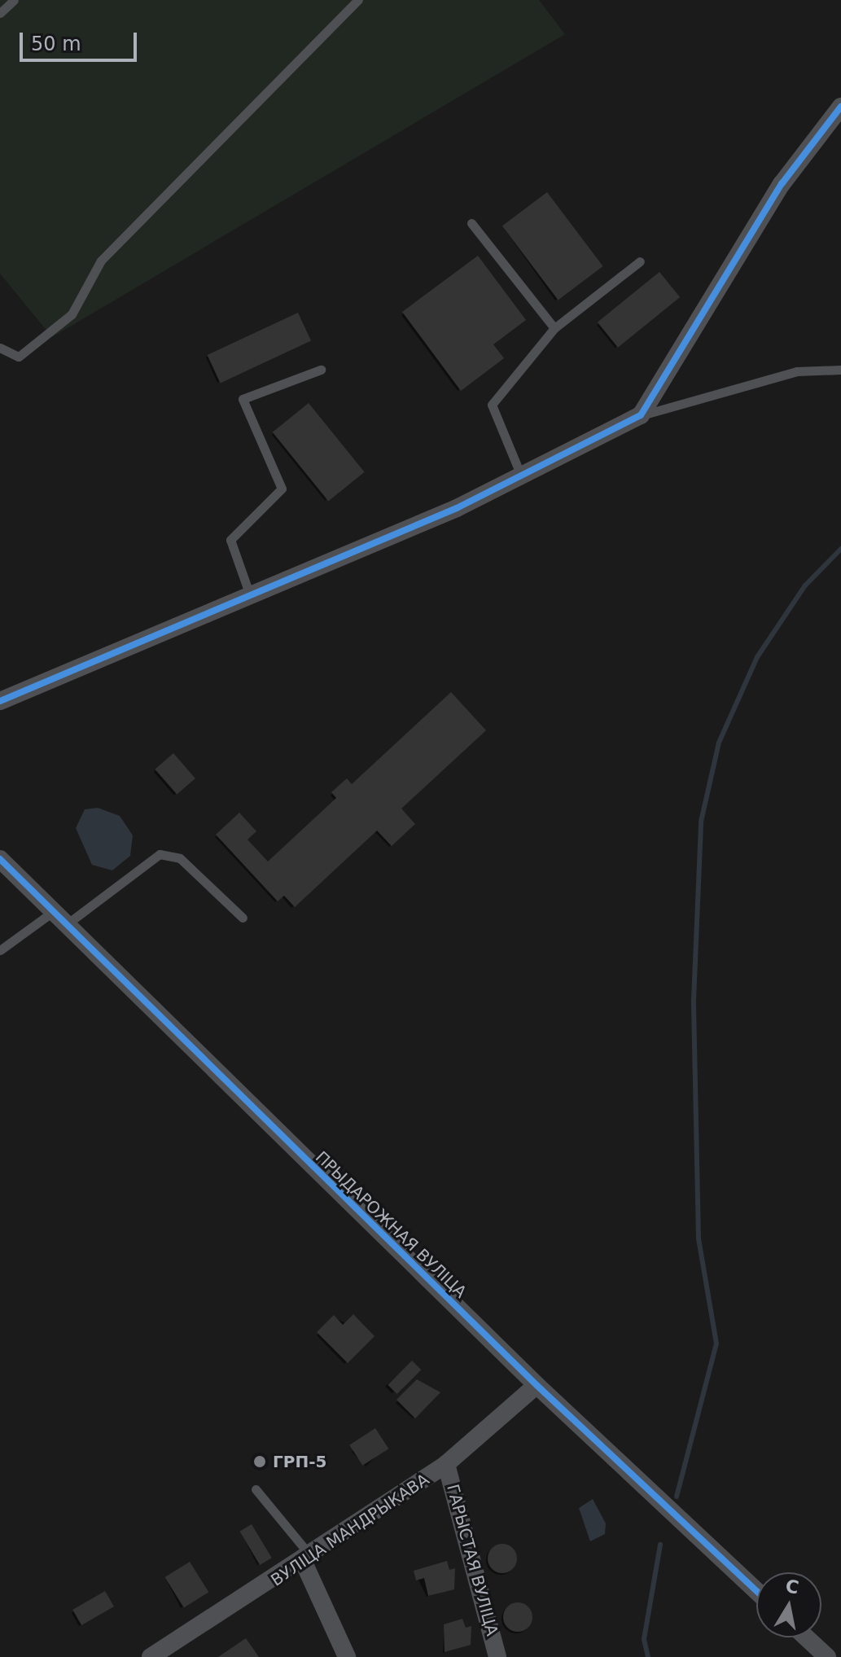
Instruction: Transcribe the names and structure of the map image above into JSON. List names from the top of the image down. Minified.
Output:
{"streets":{"street":["ПРЫДАРОЖНАЯ ВУЛІЦА","ВУЛІЦА МАНДРЫКАВА","ГАРЫСТАЯ ВУЛІЦА"]},"crossings":[["ПРЫДАРОЖНАЯ ВУЛІЦА","ВУЛІЦА МАНДРЫКАВА"],["ВУЛІЦА МАНДРЫКАВА","ГАРЫСТАЯ ВУЛІЦА"]],"places":["ГРП-5"],"scale_bar":"50 m","north":"top"}
